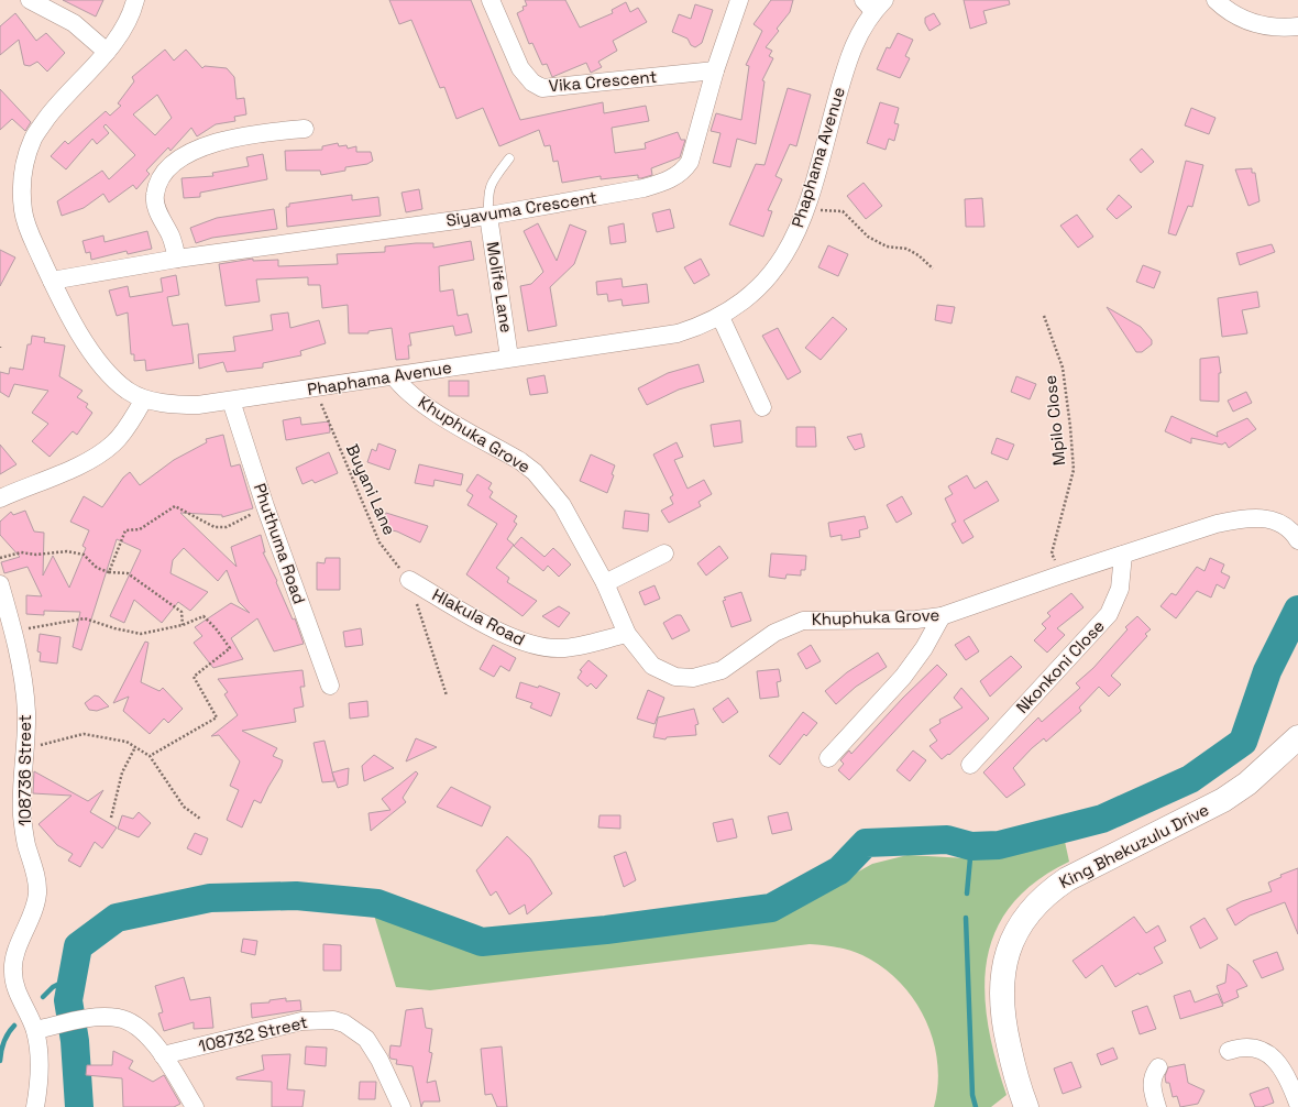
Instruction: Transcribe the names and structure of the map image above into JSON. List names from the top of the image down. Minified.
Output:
{"streets":{"street":["Vika Crescent","Phaphama Avenue","Siyavuma Crescent","Molife Lane","Khuphuka Grove","Phuthuma Road","Hlakula Road","Nkonkoni Close","108736 Street","King Bhekuzulu Drive","108732 Street"],"path":["Mpilo Close","Buyani Lane"]},"crossings":[["Vika Crescent","Siyavuma Crescent"],["Phaphama Avenue","Siyavuma Crescent"],["Phaphama Avenue","Molife Lane"],["Phaphama Avenue","Khuphuka Grove"],["Phaphama Avenue","Buyani Lane"],["Phaphama Avenue","Phuthuma Road"],["Siyavuma Crescent","Molife Lane"],["Mpilo Close","Khuphuka Grove"],["Khuphuka Grove","Hlakula Road"],["Khuphuka Grove","Nkonkoni Close"],["Buyani Lane","Hlakula Road"]]}
